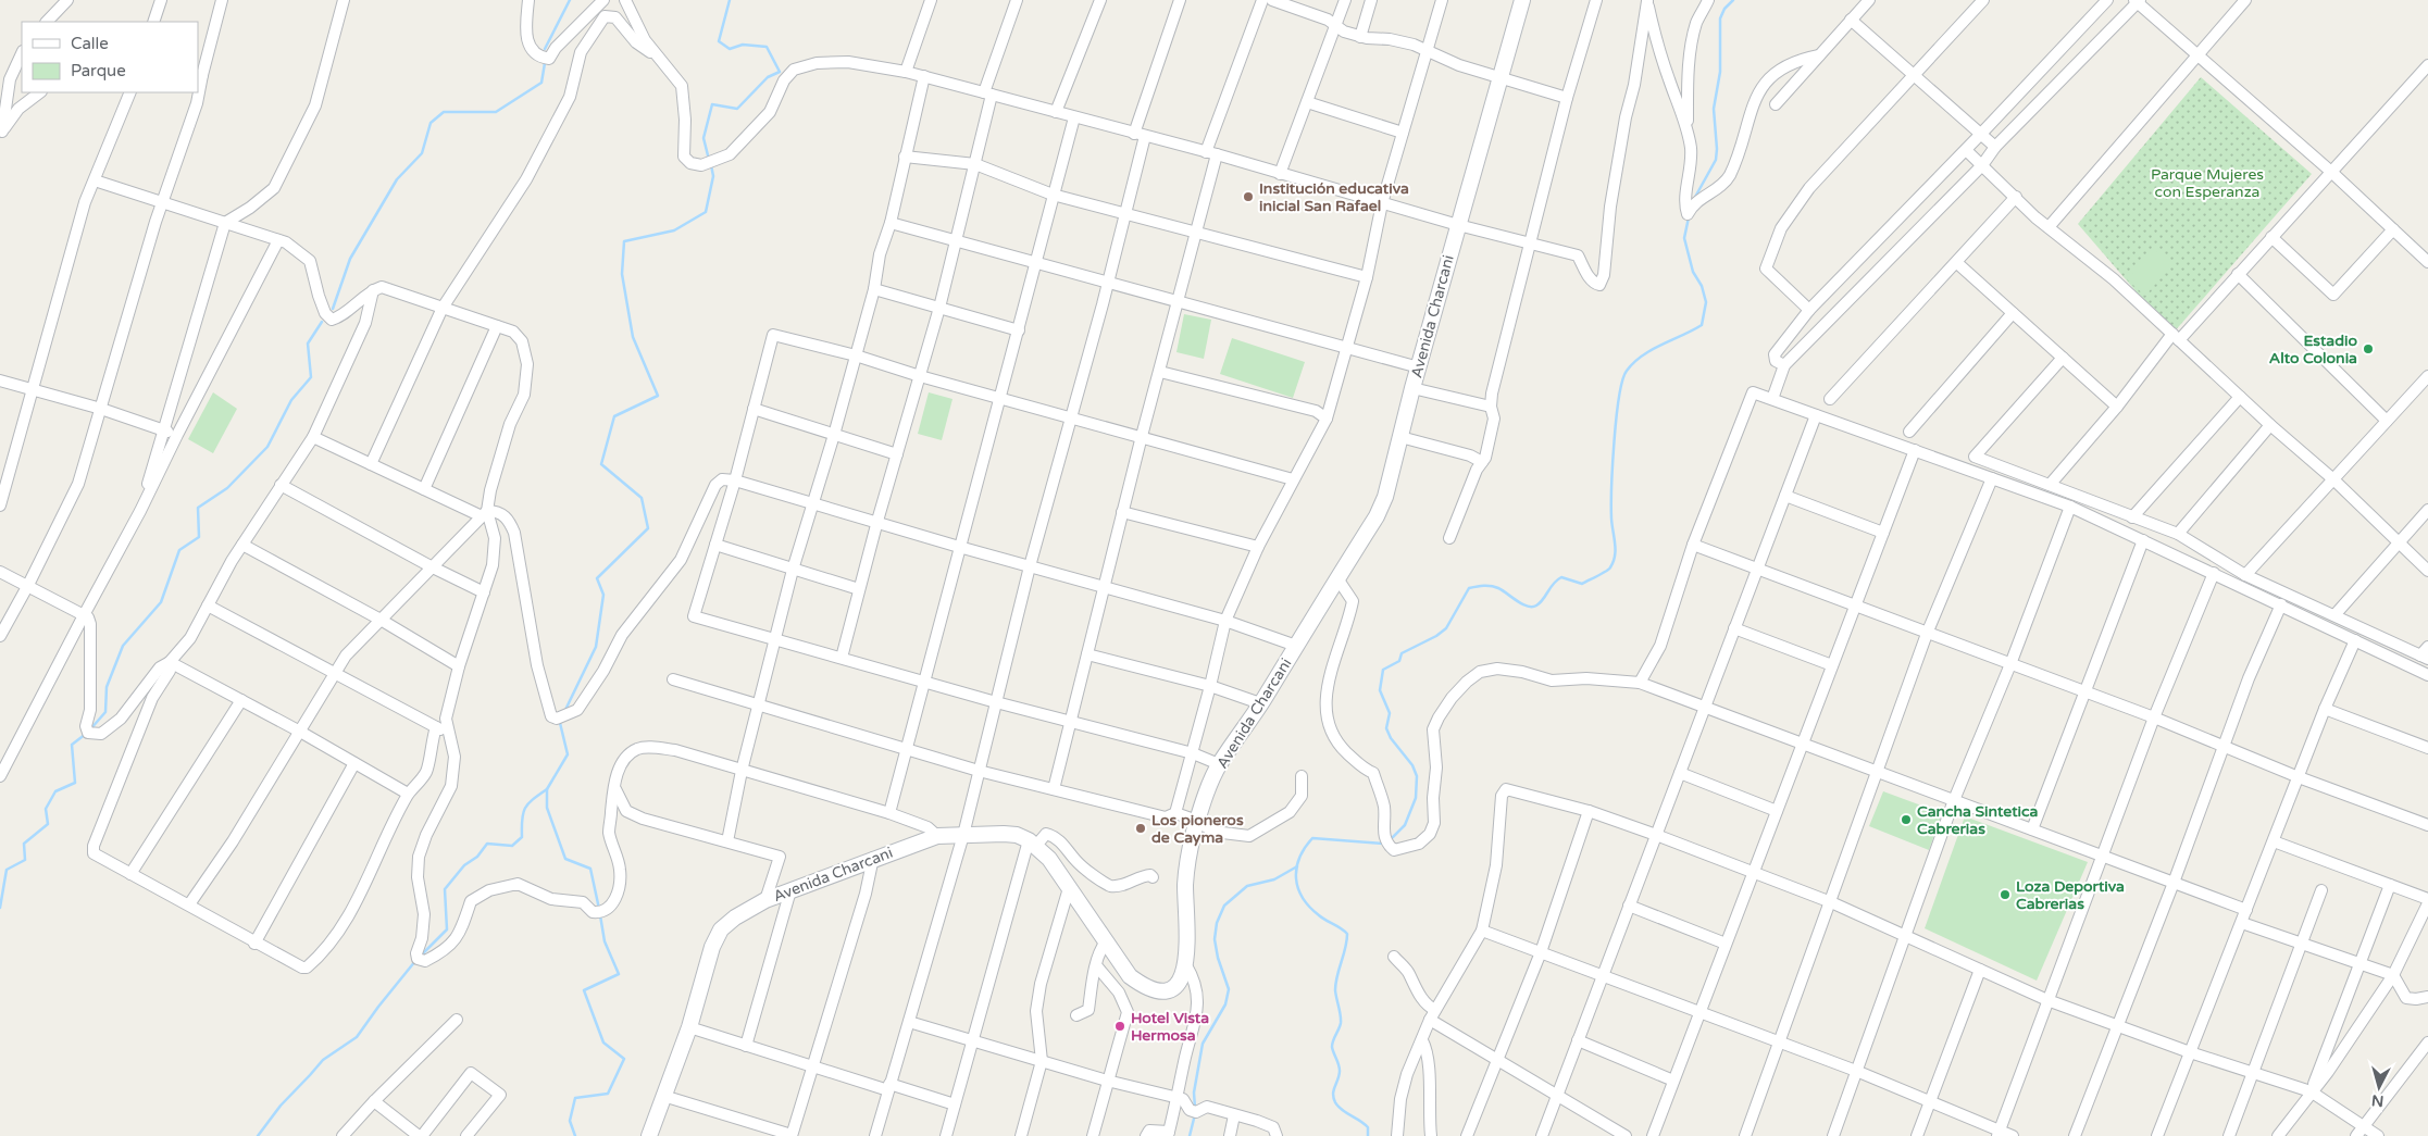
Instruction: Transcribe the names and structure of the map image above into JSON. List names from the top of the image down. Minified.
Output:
{"streets":{"main road":["Avenida Charcani"]},"parks":["Parque Mujeres con Esperanza"],"places":["Institución educativa inicial San Rafael","Estadio Alto Colonia","Cancha Sintetica Cabrerias","Los pioneros de Cayma","Loza Deportiva Cabrerias","Hotel Vista Hermosa"],"legend":["Calle","Parque"],"north":"bottom"}
